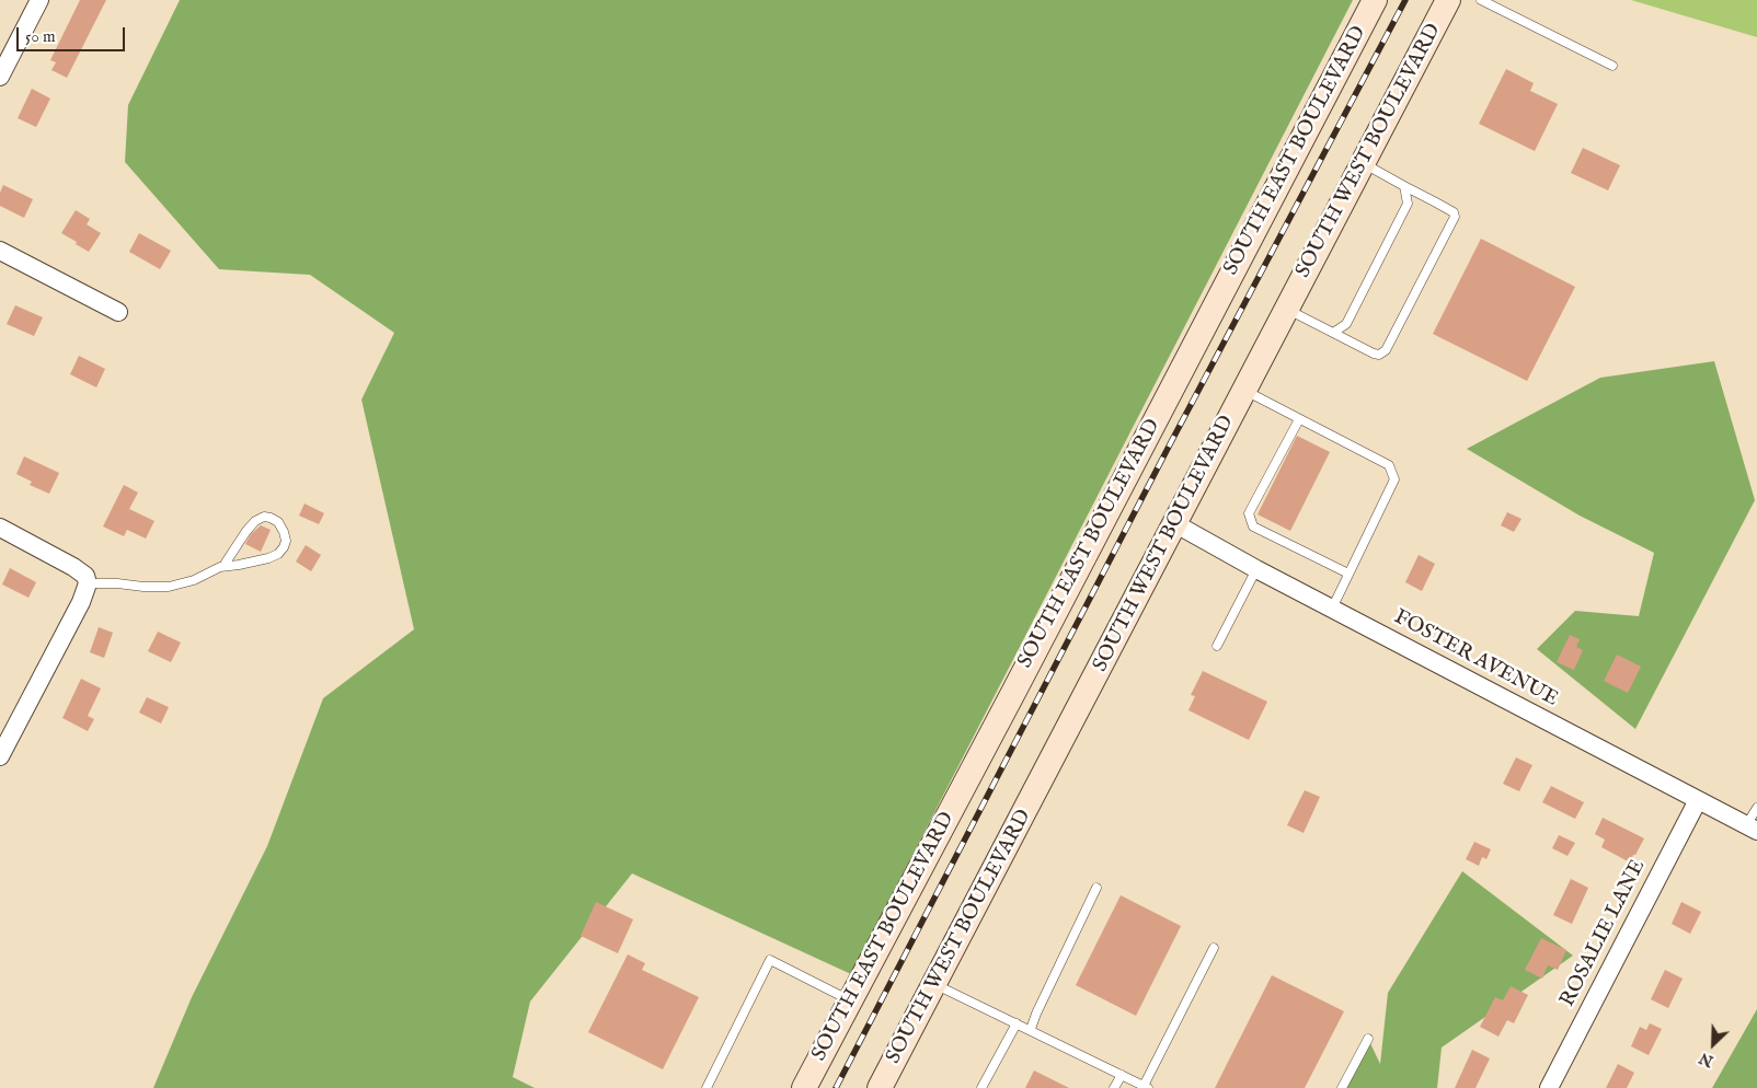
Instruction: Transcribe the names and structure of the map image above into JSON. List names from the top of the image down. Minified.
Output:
{"streets":{"main road":["SOUTH EAST BOULEVARD","SOUTH WEST BOULEVARD"],"street":["FOSTER AVENUE","ROSALIE LANE"]},"crossings":[["SOUTH WEST BOULEVARD","FOSTER AVENUE"],["FOSTER AVENUE","ROSALIE LANE"]],"scale_bar":"50 m","north":"bottom left"}
